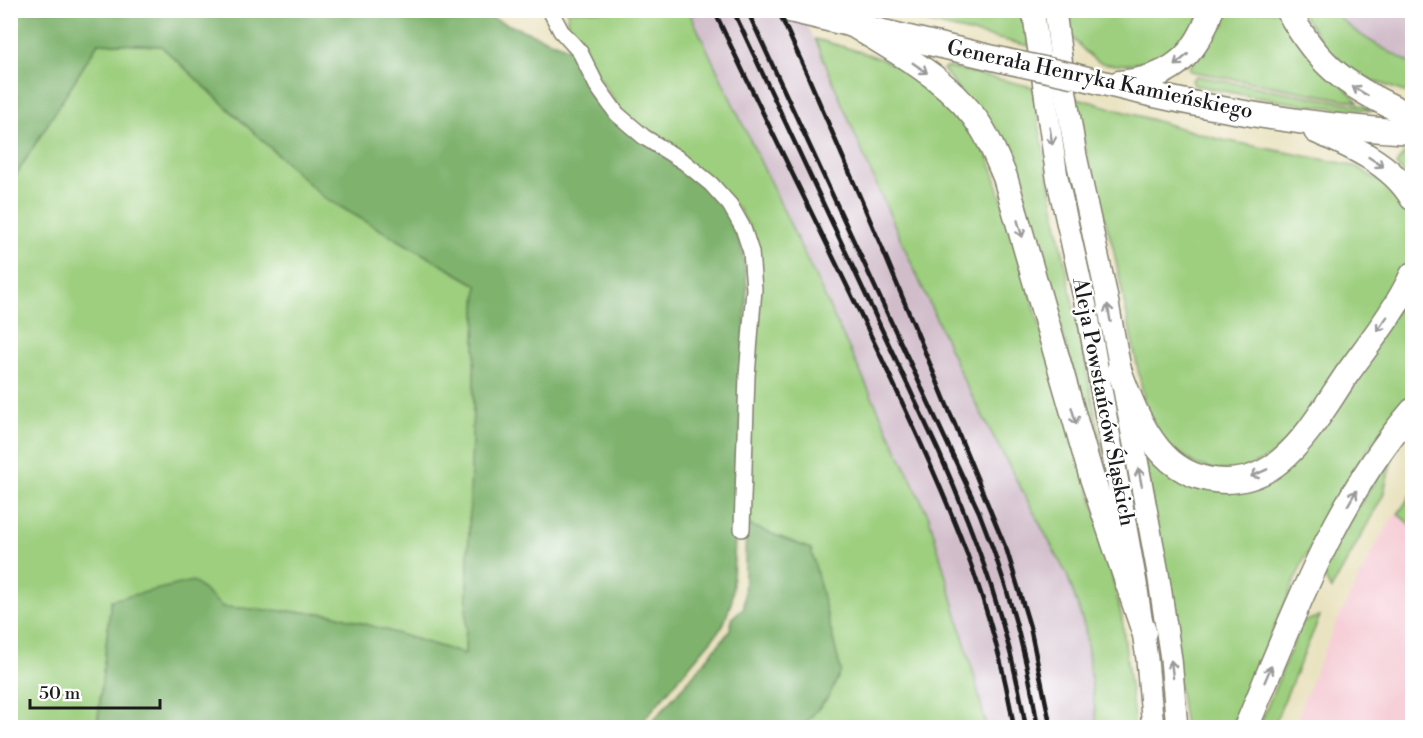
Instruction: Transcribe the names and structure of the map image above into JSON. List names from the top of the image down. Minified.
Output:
{"streets":{"main road":["Generała Henryka Kamieńskiego","Aleja Powstańców Śląskich"]},"crossings":[["Generała Henryka Kamieńskiego","Aleja Powstańców Śląskich"]],"scale_bar":"50 m"}
